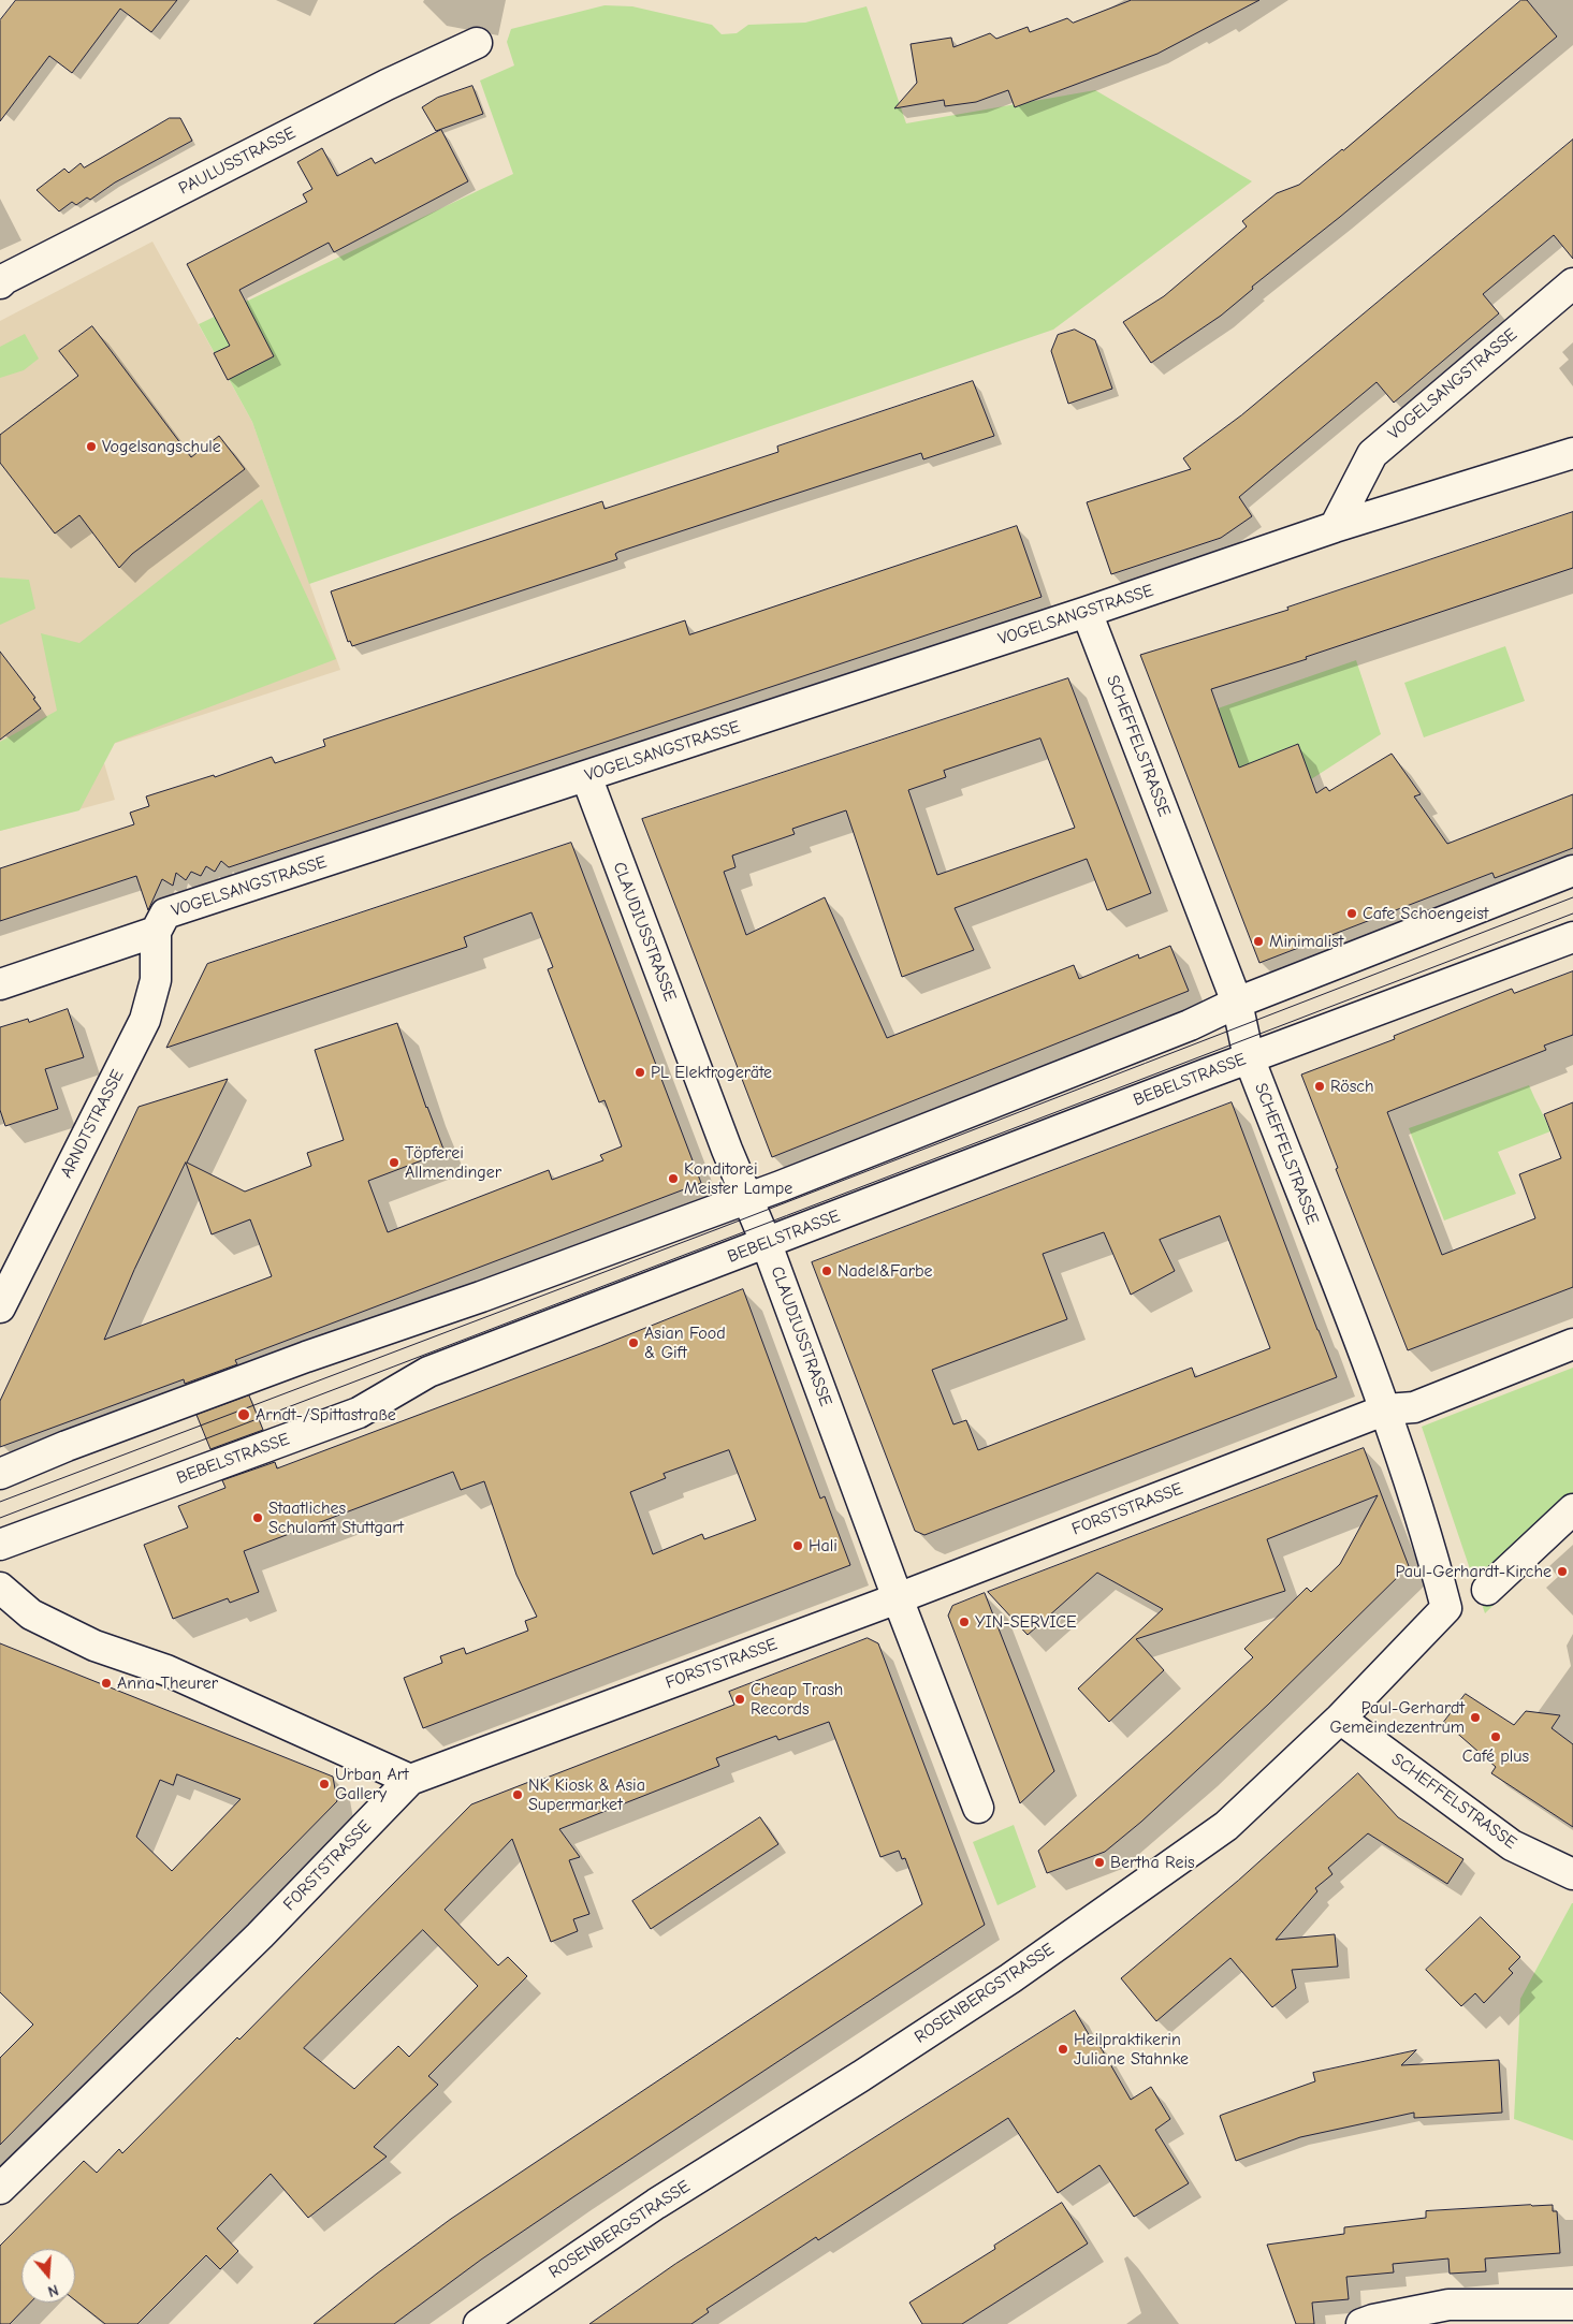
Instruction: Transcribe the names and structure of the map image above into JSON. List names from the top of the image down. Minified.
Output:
{"streets":{"street":["PAULUSSTRASSE","VOGELSANGSTRASSE","SCHEFFELSTRASSE","CLAUDIUSSTRASSE","BEBELSTRASSE","ARNDTSTRASSE","FORSTSTRASSE","ROSENBERGSTRASSE"]},"crossings":[["VOGELSANGSTRASSE","SCHEFFELSTRASSE"],["VOGELSANGSTRASSE","CLAUDIUSSTRASSE"],["VOGELSANGSTRASSE","ARNDTSTRASSE"],["SCHEFFELSTRASSE","BEBELSTRASSE"],["SCHEFFELSTRASSE","FORSTSTRASSE"],["SCHEFFELSTRASSE","ROSENBERGSTRASSE"],["CLAUDIUSSTRASSE","BEBELSTRASSE"],["CLAUDIUSSTRASSE","FORSTSTRASSE"]],"places":["Vogelsangschule","Cafe Schoengeist","Minimalist","PL Elektrogeräte","Rösch","Töpferei Allmendinger","Konditorei Meister Lampe","Nadel&Farbe","Asian Food & Gift","Arndt-/Spittastraße","Staatliches Schulamt Stuttgart","Hali","Paul-Gerhardt-Kirche","YIN-SERVICE","Anna Theurer","Cheap Trash Records","Paul-Gerhardt Gemeindezentrum","Café plus","Urban Art Gallery","NK Kiosk & Asia Supermarket","Bertha Reis","Heilpraktikerin Juliane Stahnke"],"north":"bottom"}
